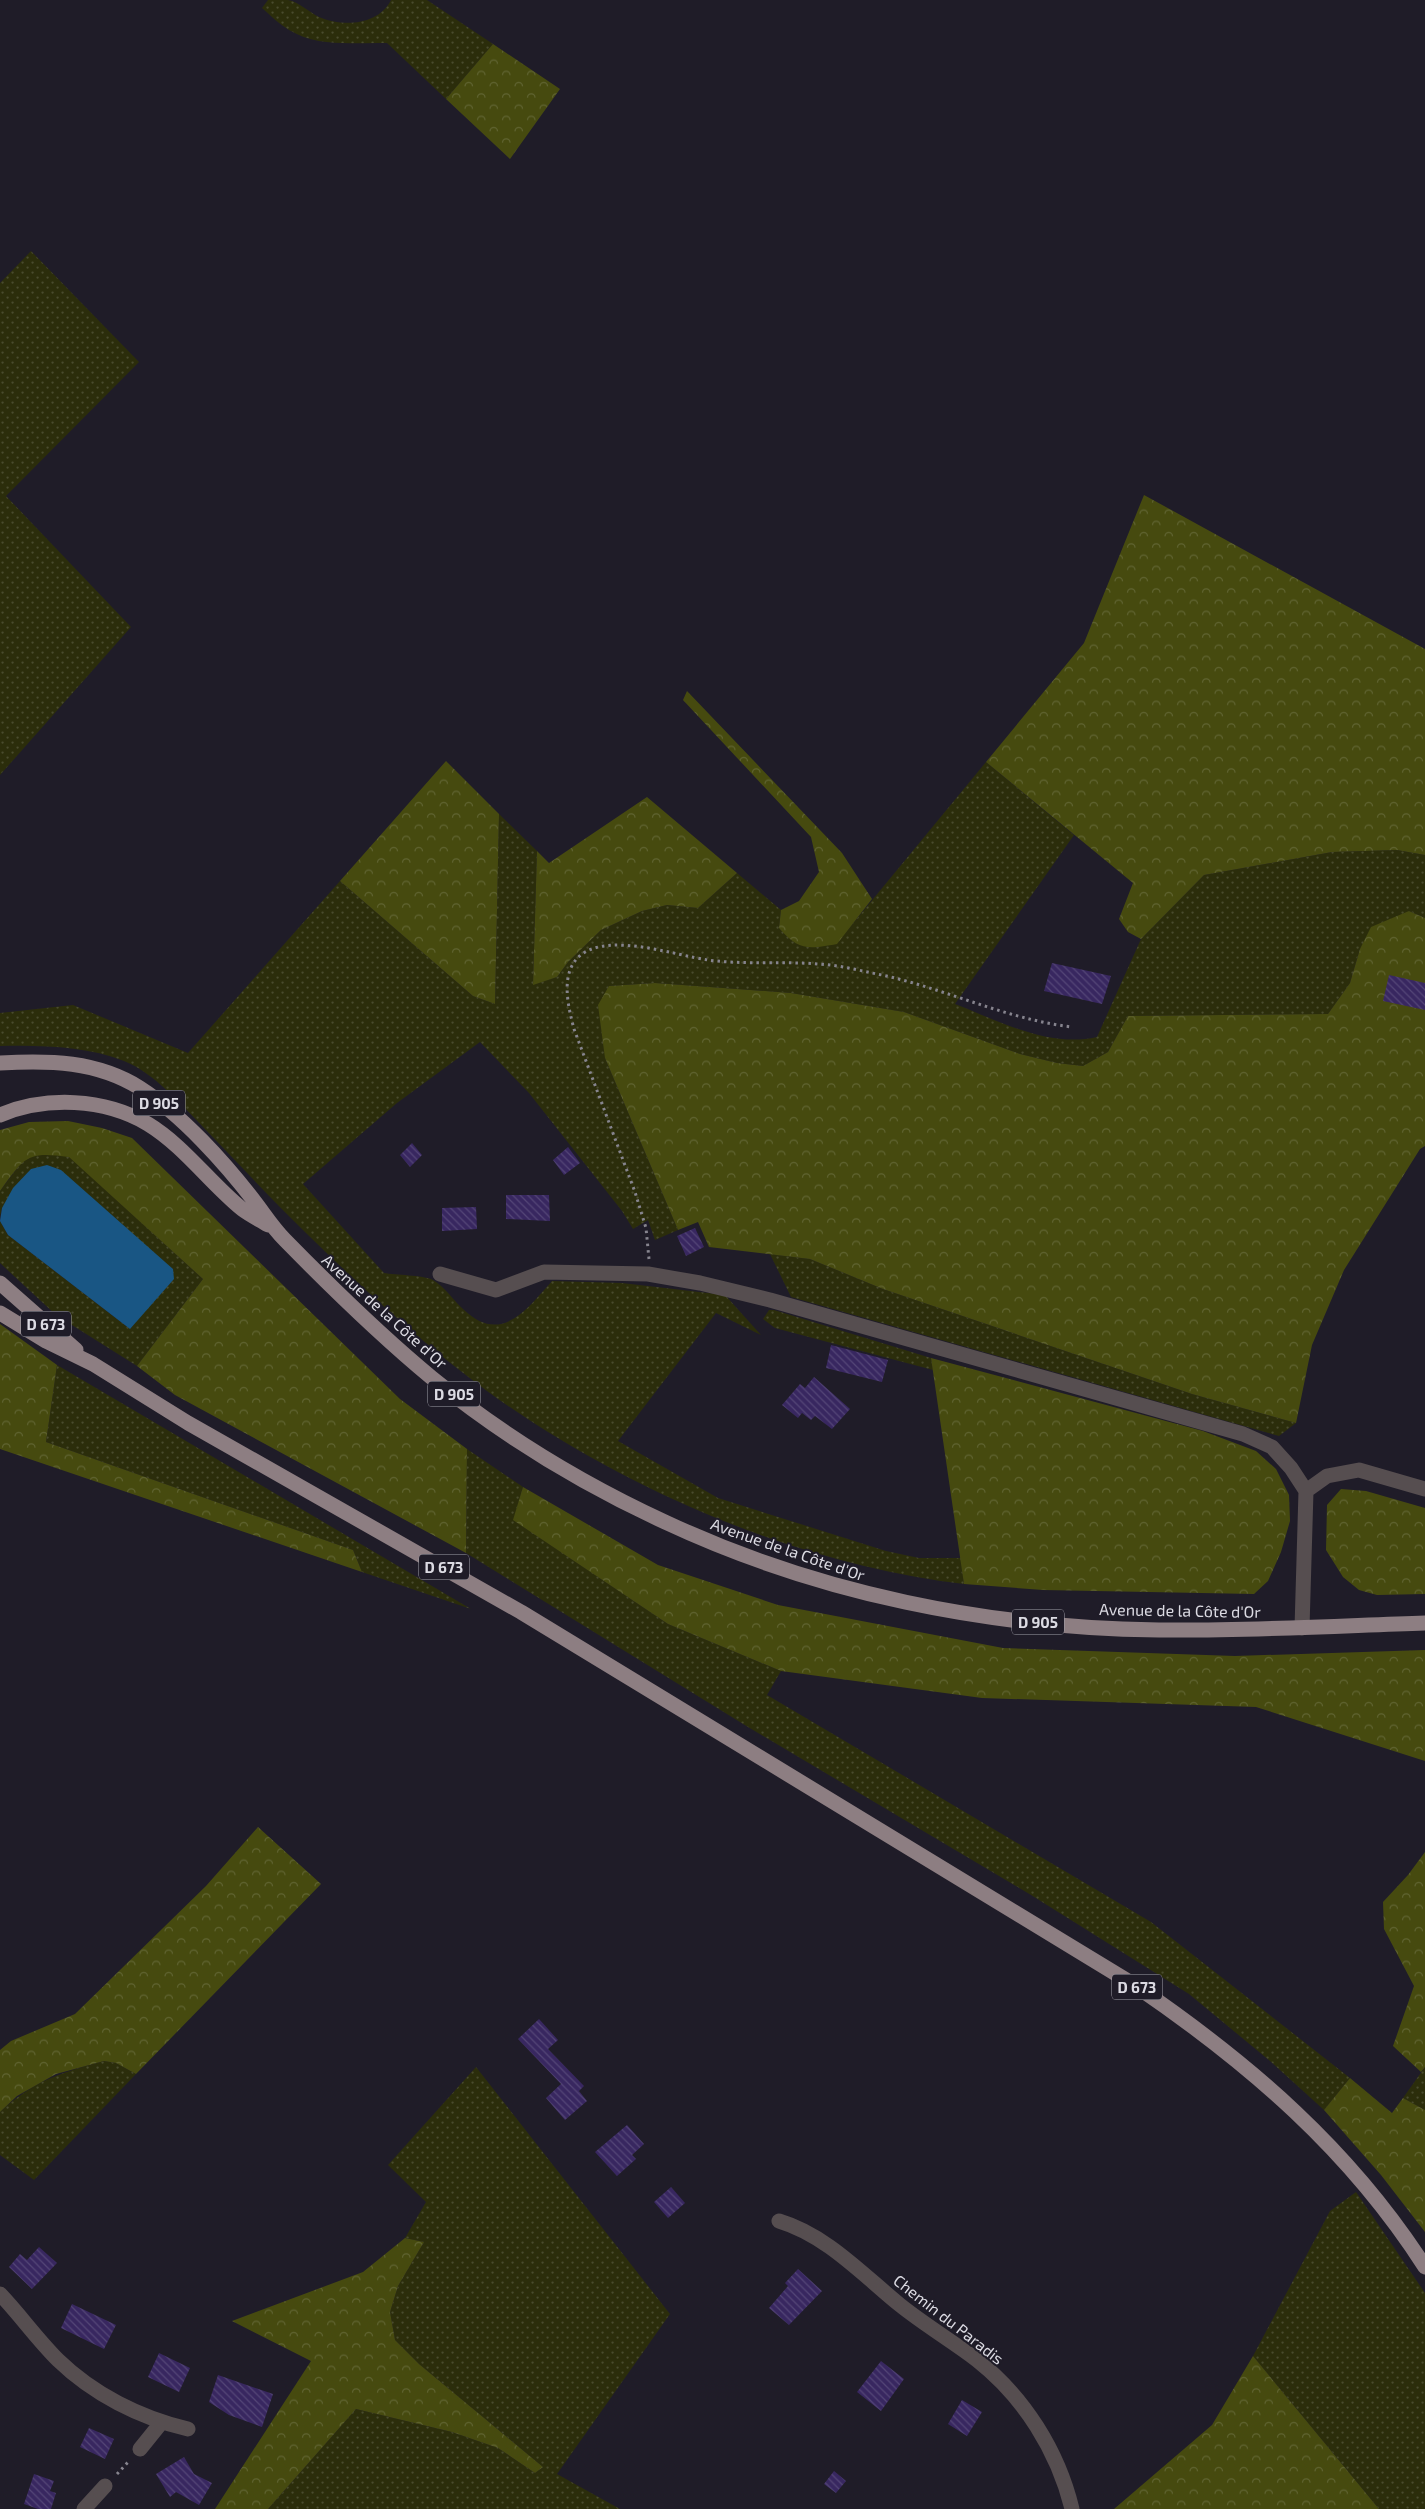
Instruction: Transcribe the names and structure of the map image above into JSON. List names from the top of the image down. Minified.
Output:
{"streets":{"main road":["D 905","Avenue de la Côte d'Or","D 673"],"street":["Chemin du Paradis"]}}
